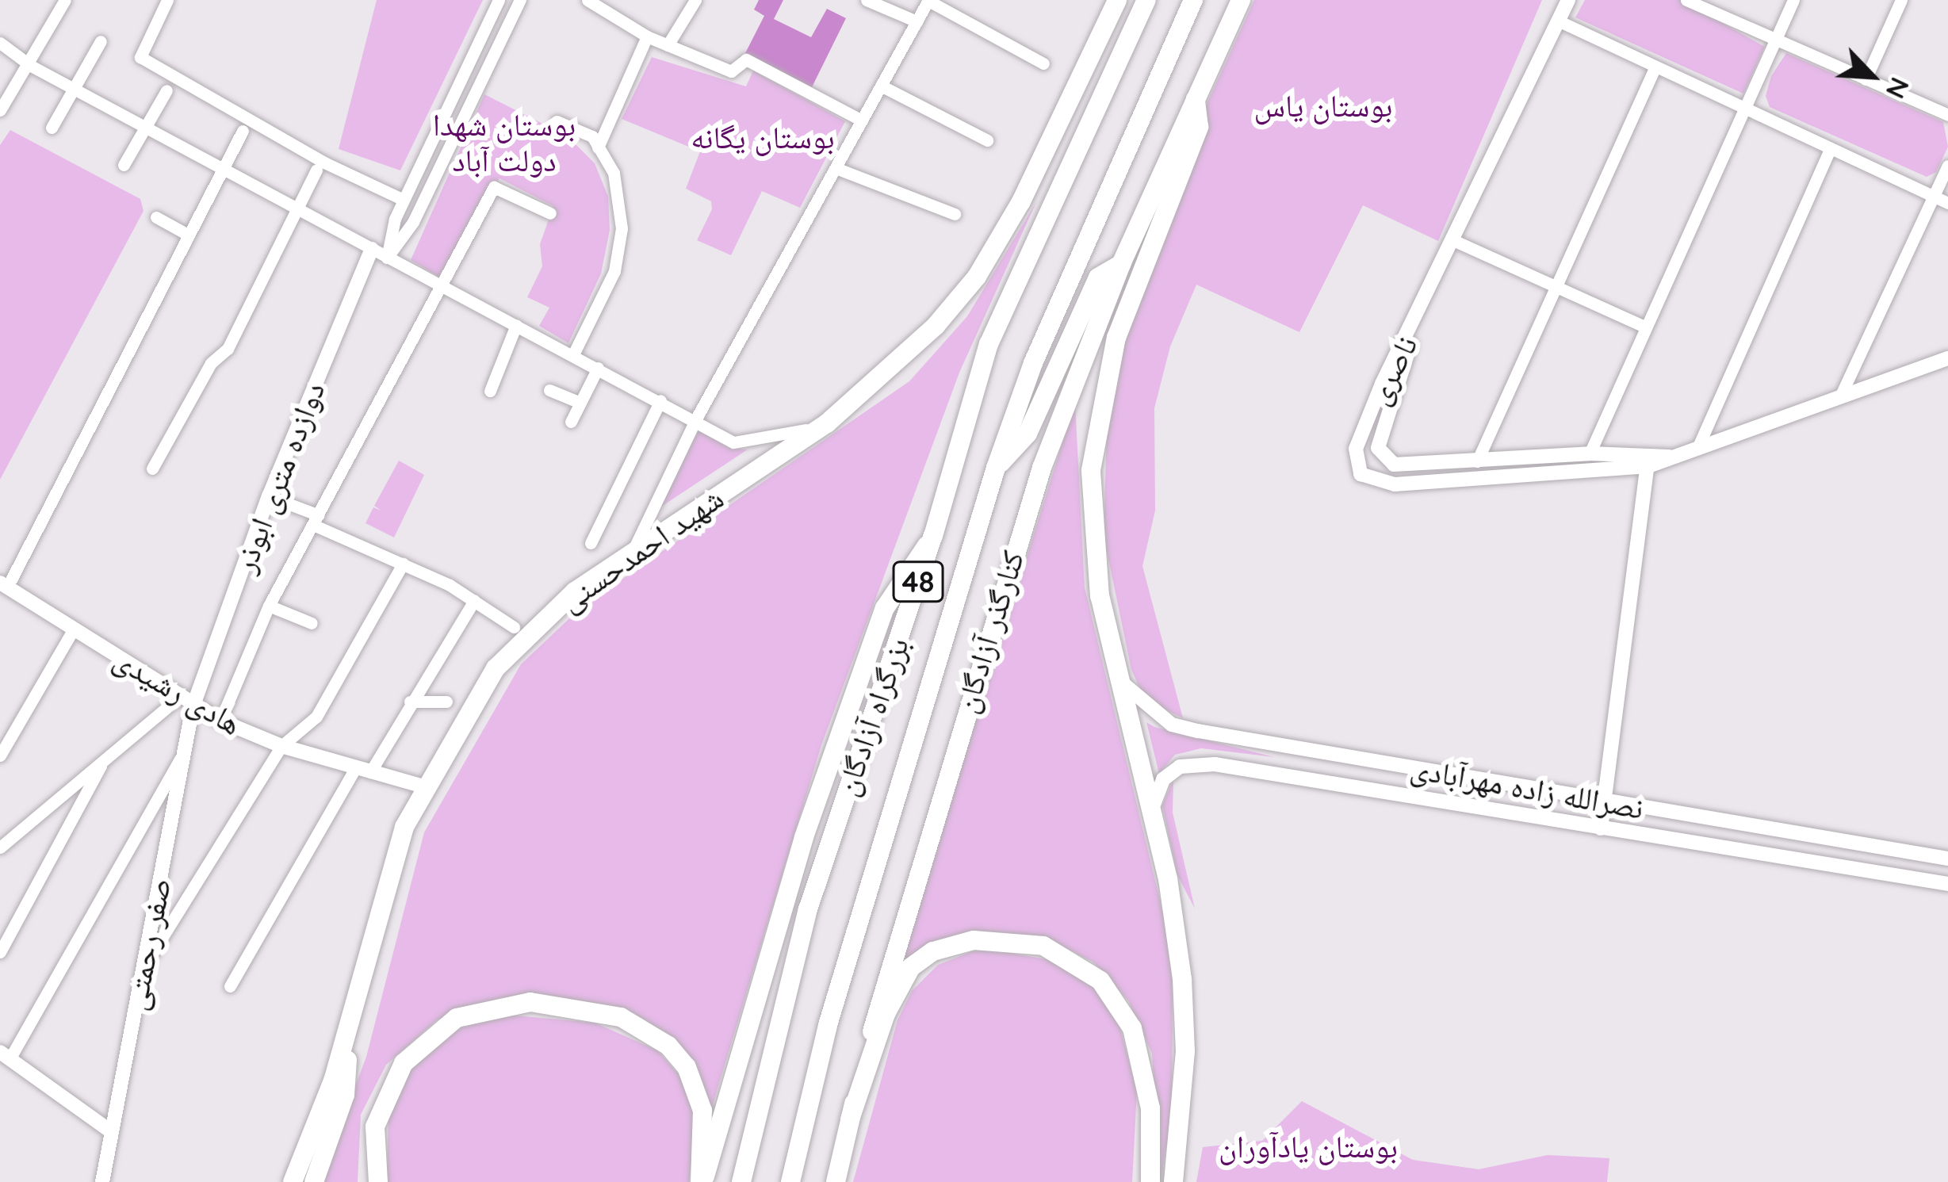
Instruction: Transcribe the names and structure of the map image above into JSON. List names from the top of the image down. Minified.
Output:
{"streets":{"main road":["شهید احمدحسنی","48","کنارگذر آزادگان","بزرگراه آزادگان"],"street":["ناصری","دوازده متری ابوذر","هادی رشیدی","نصرالله زاده مهرآبادی","صفر رحمتی"]},"crossings":[["دوازده متری ابوذر","هادی رشیدی"],["دوازده متری ابوذر","صفر رحمتی"],["شهید احمدحسنی","هادی رشیدی"],["کنارگذر آزادگان","نصرالله زاده مهرآبادی"],["هادی رشیدی","صفر رحمتی"]],"parks":["بوستان یاس","بوستان شهدا دولت آباد","بوستان یگانه","بوستان یادآوران"],"north":"bottom right"}
